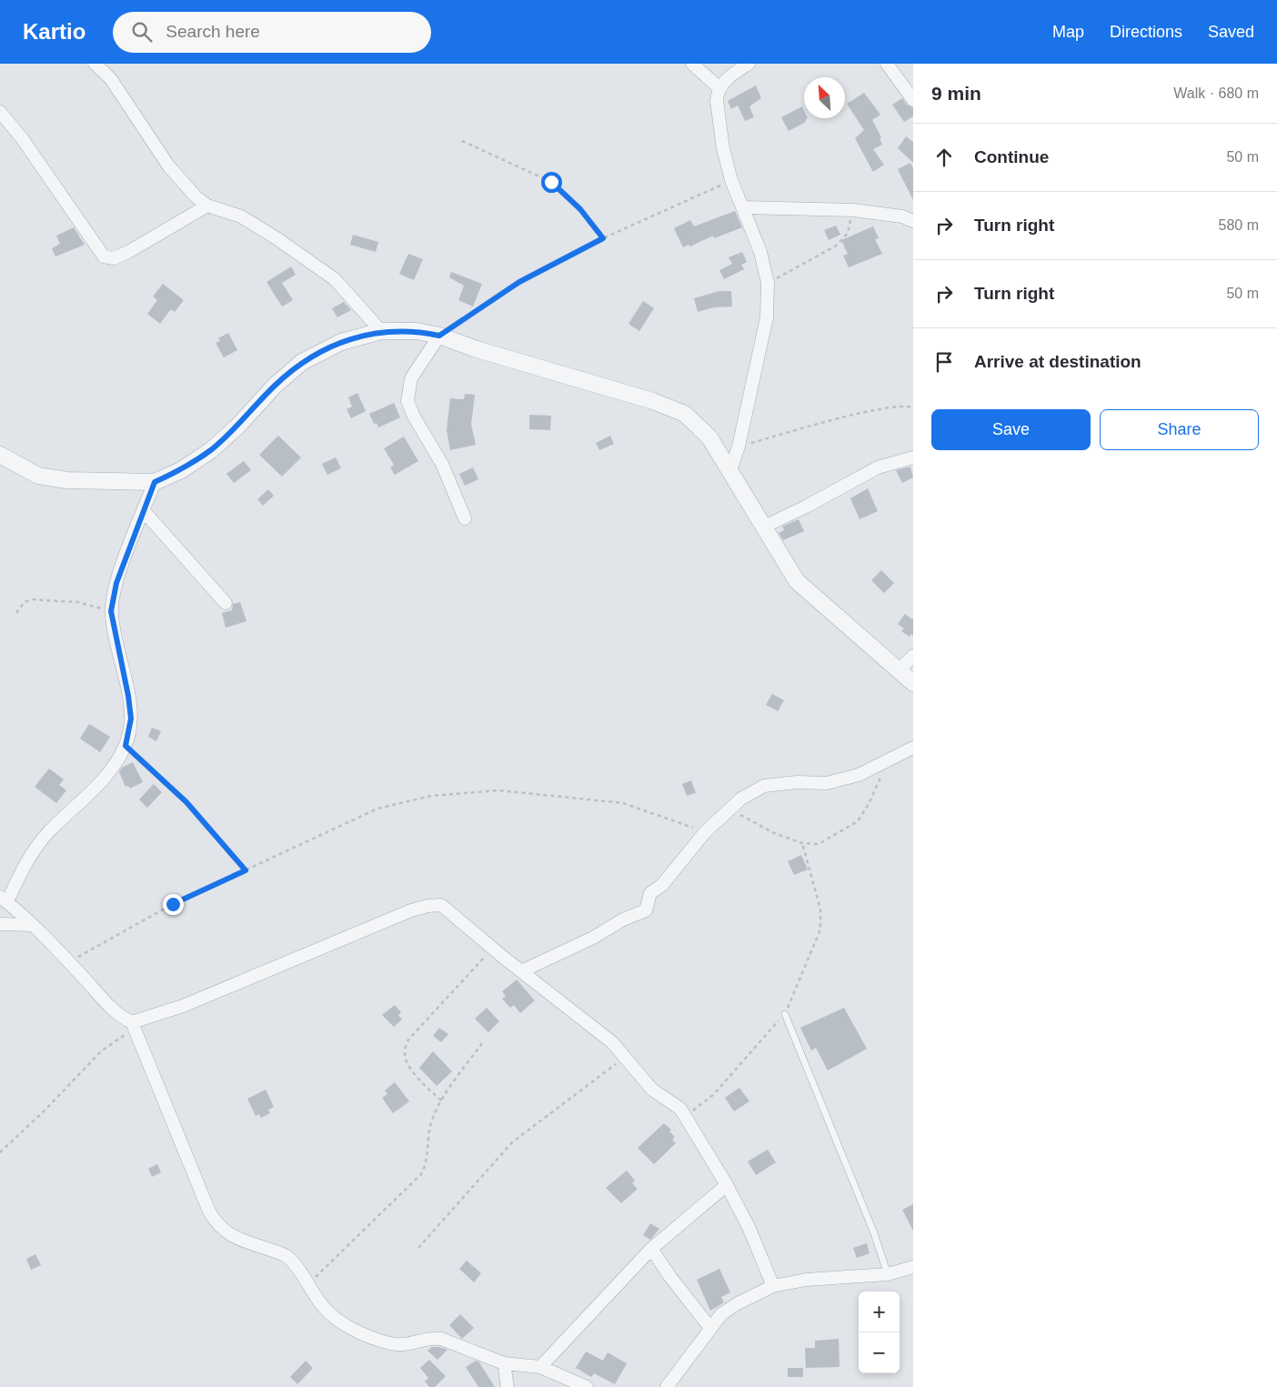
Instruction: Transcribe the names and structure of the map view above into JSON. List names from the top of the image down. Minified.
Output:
{"north":"top left","page":{"header":"Kartio","search":"Search here","nav":["Map","Directions","Saved"],"heading":["9 min","Walk · 680 m"],"list":[["Continue","50 m"],["Turn right","580 m"],["Turn right","50 m"],"Arrive at destination"],"buttons":["Save","Share"],"map_buttons":["+","−"]}}
